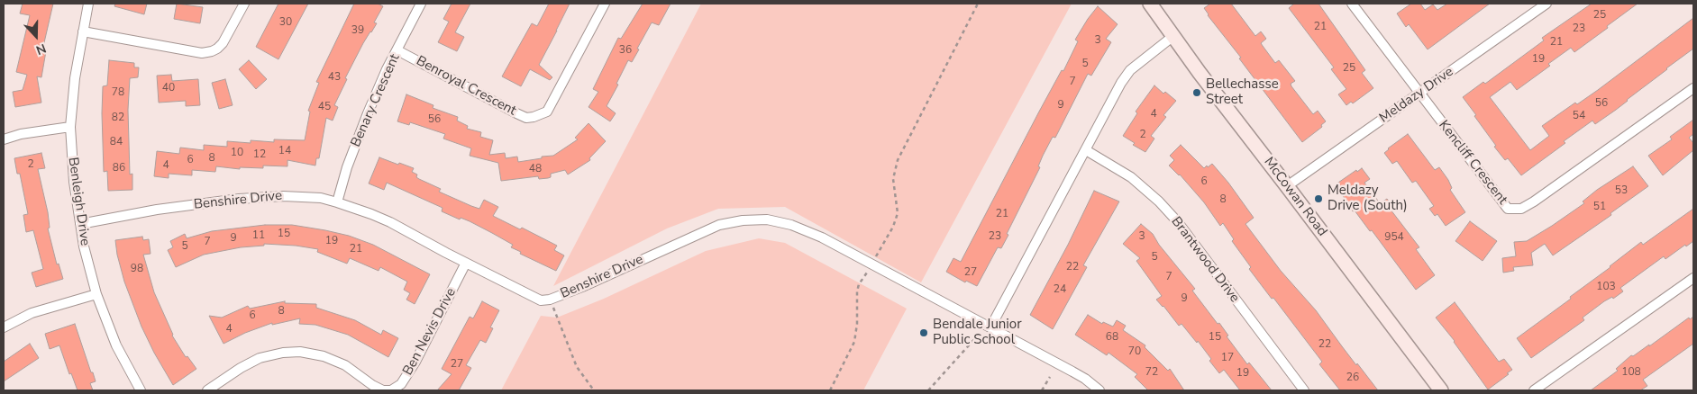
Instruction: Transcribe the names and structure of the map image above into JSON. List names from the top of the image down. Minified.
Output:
{"streets":{"main road":["McCowan Road"],"street":["Benroyal Crescent","Meldazy Drive","Benary Crescent","Kencliff Crescent","Benshire Drive","Benleigh Drive","Brantwood Drive","Ben Nevis Drive"]},"crossings":[["Benroyal Crescent","Benary Crescent"],["Meldazy Drive","Kencliff Crescent"],["Meldazy Drive","McCowan Road"],["Benary Crescent","Benshire Drive"],["Benshire Drive","Benleigh Drive"],["Benshire Drive","Ben Nevis Drive"]],"places":["Bellechasse Street","Meldazy Drive (South)","Bendale Junior Public School"],"house_numbers":["25","30","21","23","39","3","21","36","19","5","25","43","7","40","78","56","9","45","4","54","82","56","2","84","14","10","12","8","6","2","4","86","48","6","53","8","51","21","15","11","23","3","954","9","19","7","5","21","5","22","98","27","7","103","24","9","8","6","4","68","15","22","70","17","27","72","108","19","26"],"north":"bottom"}
